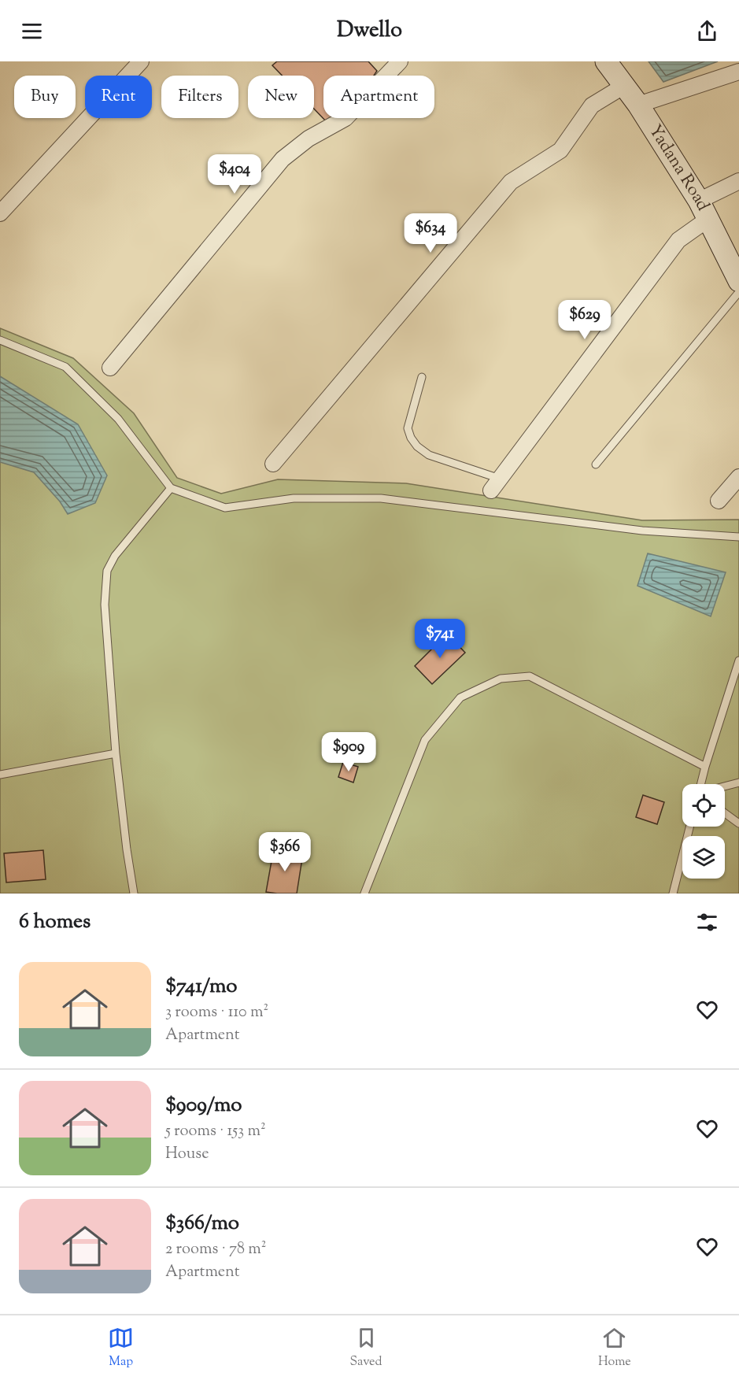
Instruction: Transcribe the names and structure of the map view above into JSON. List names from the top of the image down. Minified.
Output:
{"streets":{"main road":["Yadana Road"]},"page":{"header":"Dwello","chip":["Buy","Rent","Filters","New","Apartment"],"price":["$404","$634","$629","$741","$909","$366"],"heading":"6 homes","list":[{"name":"$741/mo","note":"3 rooms · 110 m² · Apartment"},{"name":"$909/mo","note":"5 rooms · 153 m² · House"},{"name":"$366/mo","note":"2 rooms · 78 m² · Apartment"}],"tabs":["Map","Saved","Home"]}}
